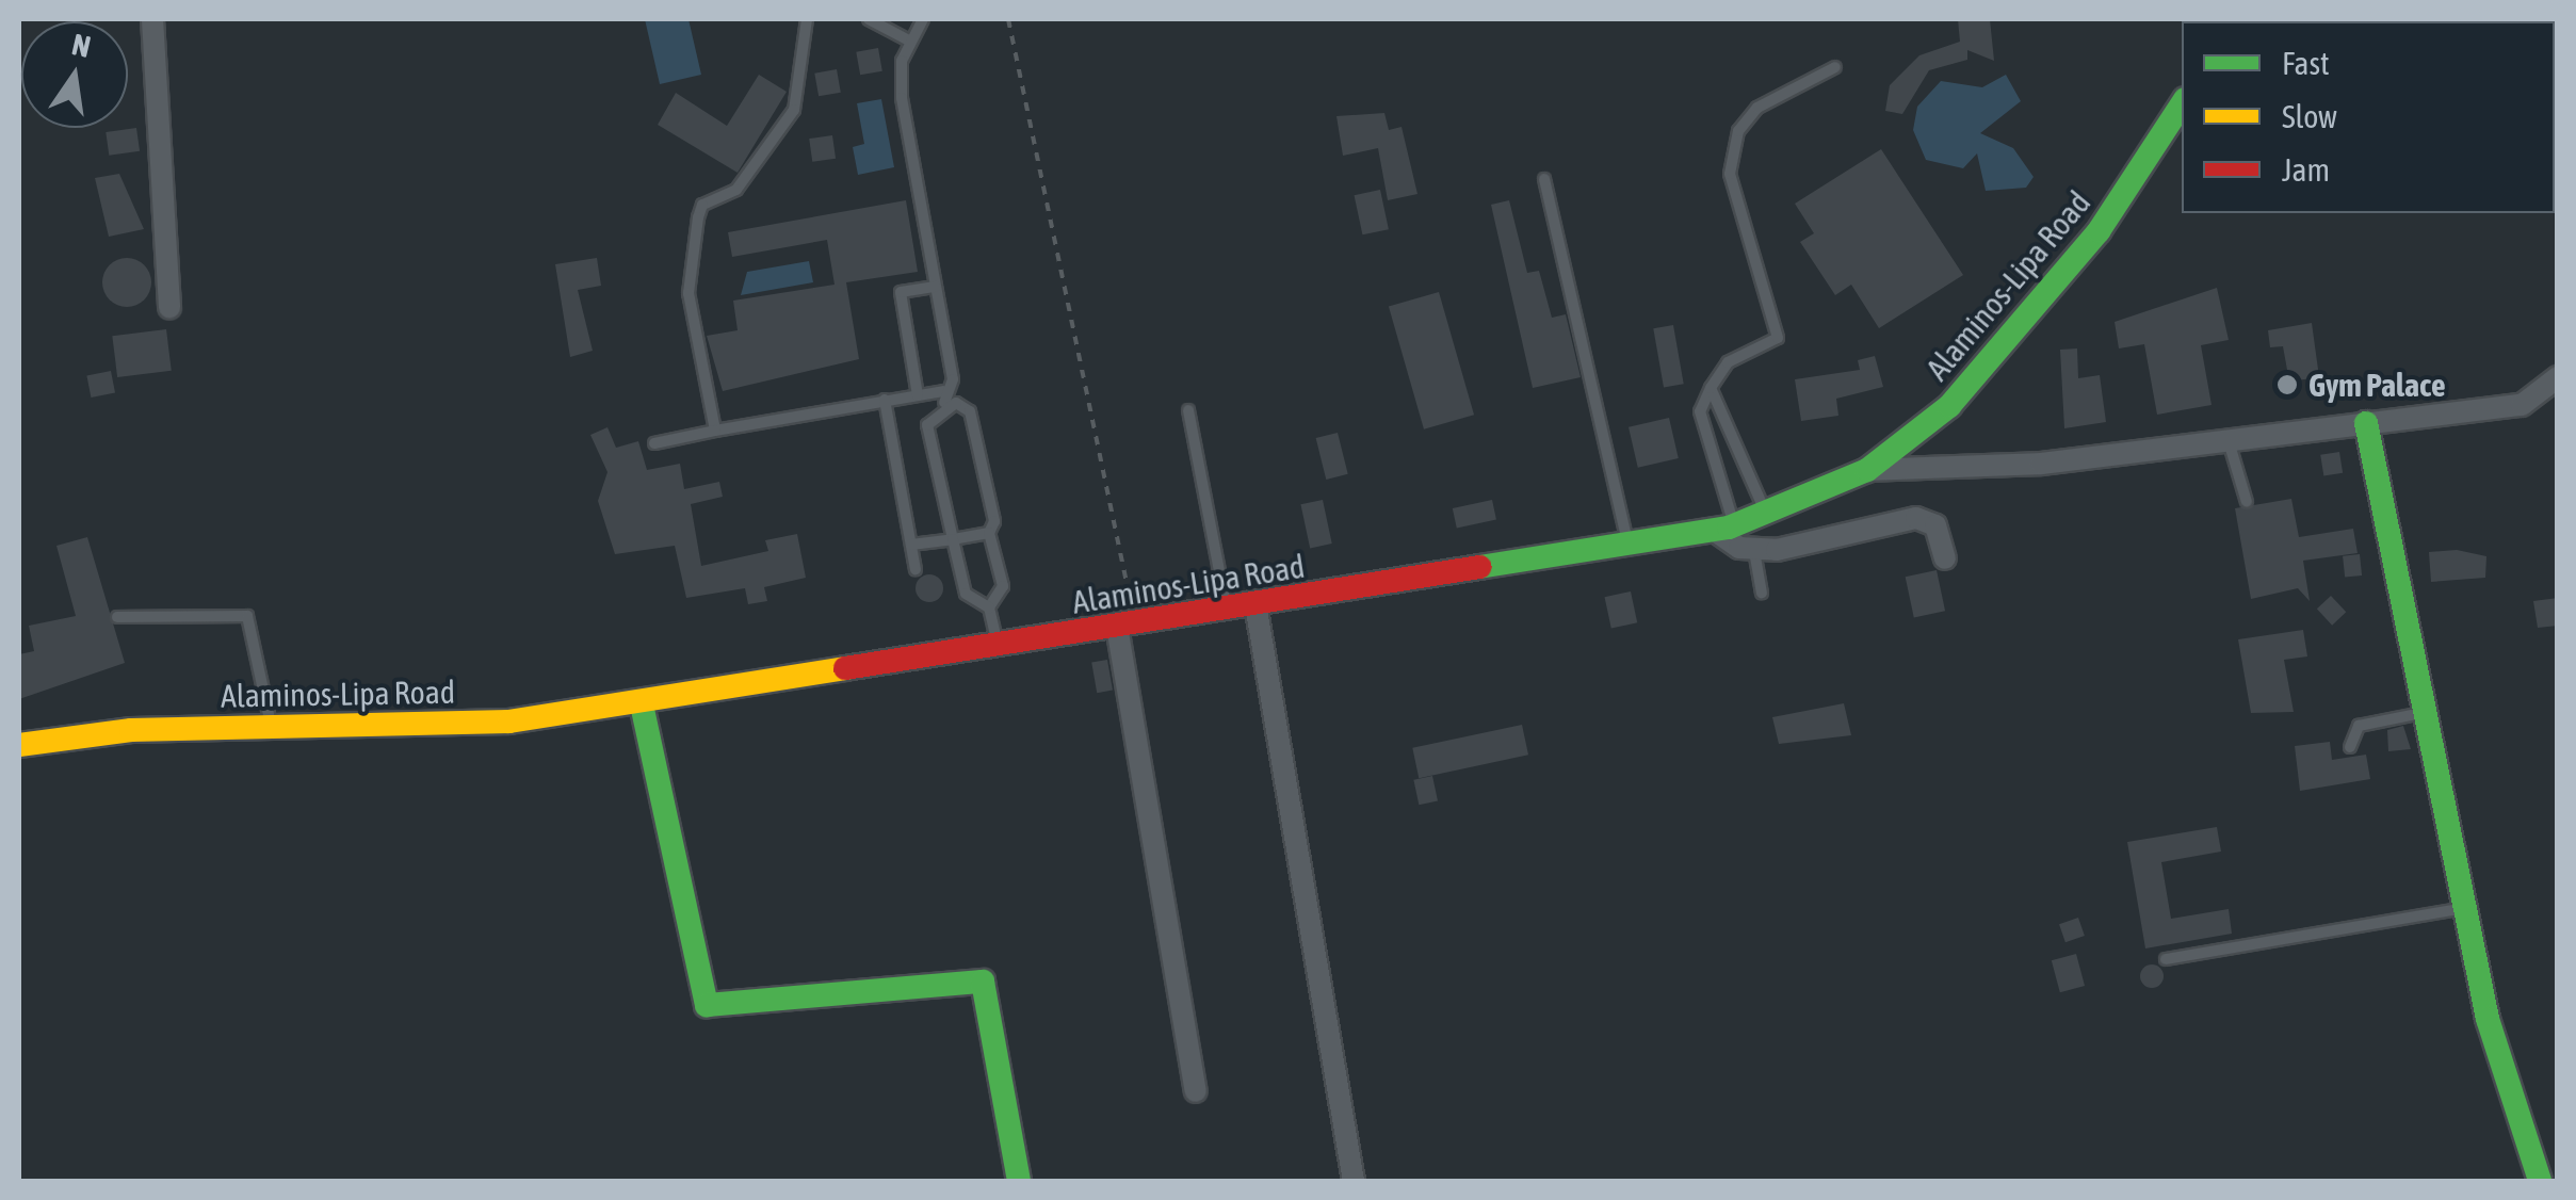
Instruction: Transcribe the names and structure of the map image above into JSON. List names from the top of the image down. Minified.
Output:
{"streets":{"main road":["Alaminos-Lipa Road"]},"places":["Gym Palace"],"legend":["Fast","Slow","Jam"],"north":"top"}
